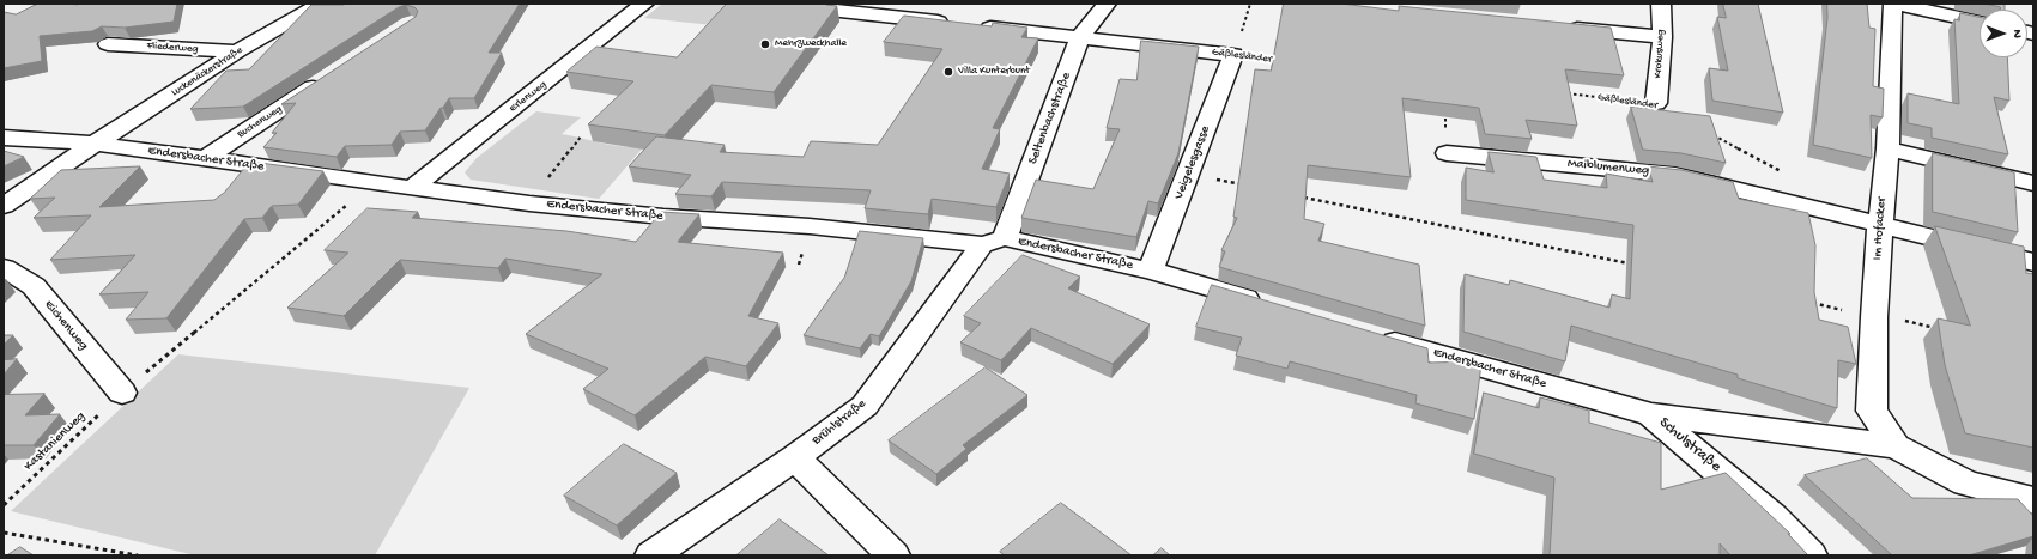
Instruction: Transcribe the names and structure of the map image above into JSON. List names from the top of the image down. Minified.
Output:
{"streets":{"street":["Fliederweg","Krokusweg","Gäßlesländer","Luckenäckerstraße","Erlenweg","Seltenbachstraße","Buchenweg","Endersbacher Straße","Veigelesgasse","Maiblumenweg","Im Hofacker","Eichenweg","Brühlstraße","Schulstraße"],"path":["Kastanienweg"]},"crossings":[["Fliederweg","Luckenäckerstraße"],["Krokusweg","Gäßlesländer"],["Gäßlesländer","Seltenbachstraße"],["Gäßlesländer","Veigelesgasse"],["Luckenäckerstraße","Endersbacher Straße"],["Erlenweg","Endersbacher Straße"],["Seltenbachstraße","Endersbacher Straße"],["Seltenbachstraße","Brühlstraße"],["Buchenweg","Endersbacher Straße"],["Endersbacher Straße","Veigelesgasse"],["Endersbacher Straße","Im Hofacker"],["Endersbacher Straße","Brühlstraße"],["Endersbacher Straße","Kastanienweg"],["Endersbacher Straße","Schulstraße"],["Maiblumenweg","Im Hofacker"],["Eichenweg","Kastanienweg"]],"places":["Mehrzweckhalle","Villa Kunterbunt"],"north":"right"}
